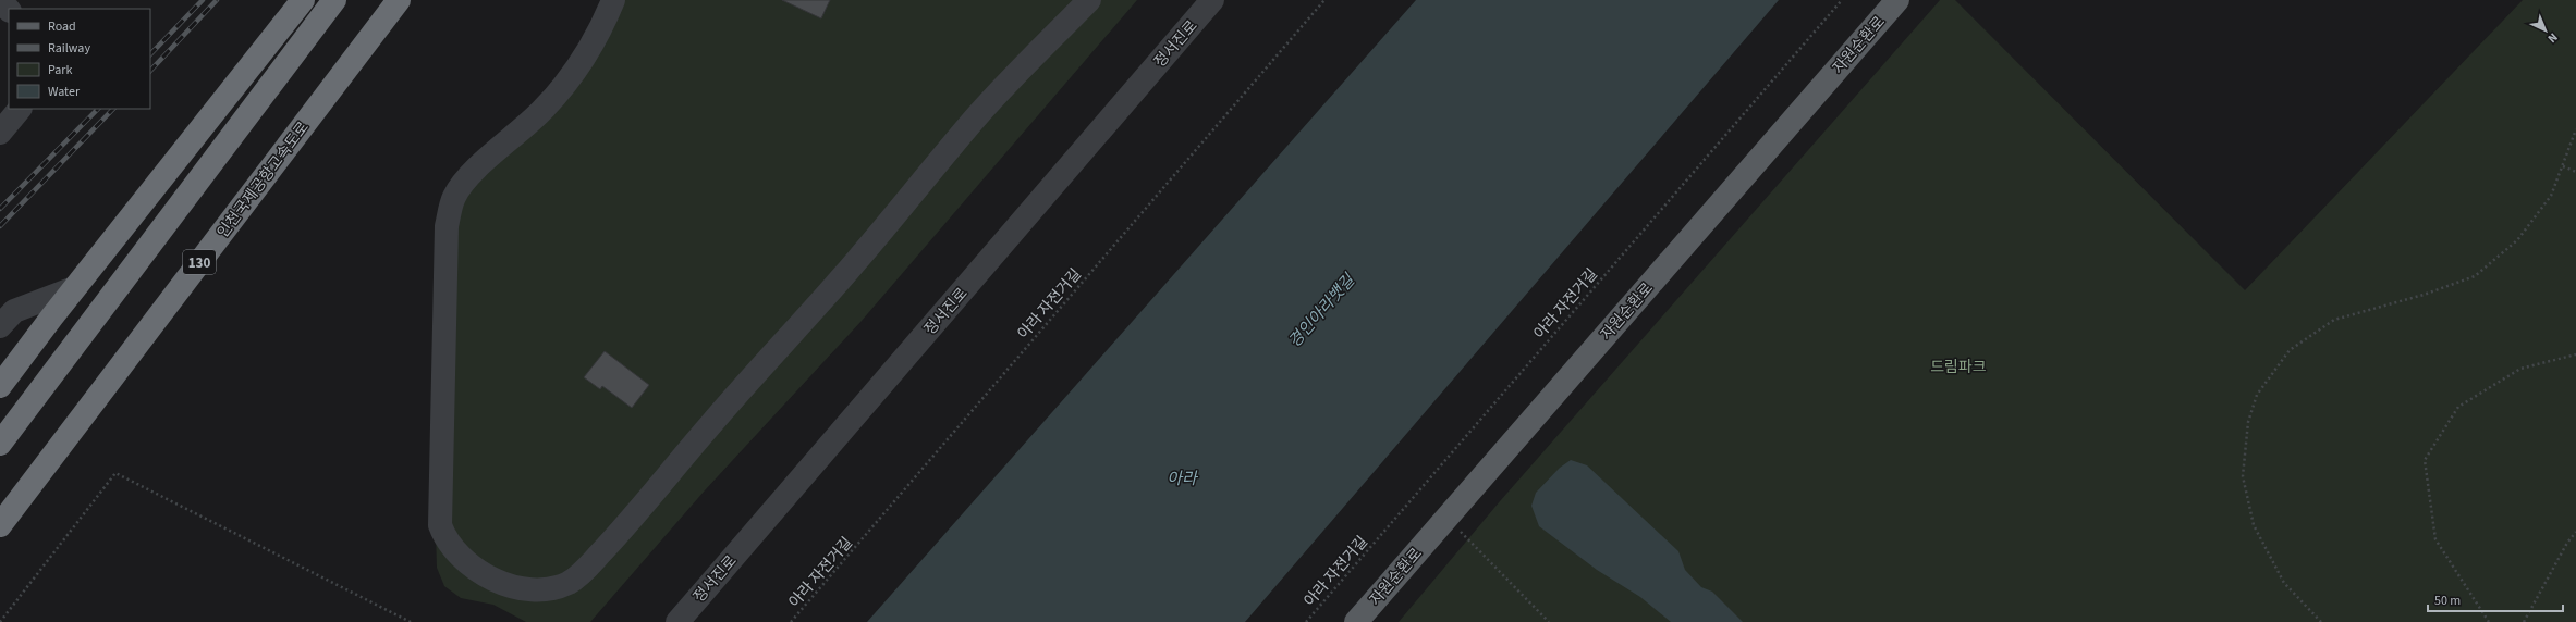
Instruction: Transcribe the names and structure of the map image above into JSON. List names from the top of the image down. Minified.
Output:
{"streets":{"highway":["인천국제공항고속도로","130"],"main road":["자원순환로"],"street":["정서진로"],"path":["아라 자전거길"]},"water":["경인아라뱃길","아라"],"parks":["드림파크"],"legend":["Road","Railway","Park","Water"],"scale_bar":"50 m","north":"bottom right"}
